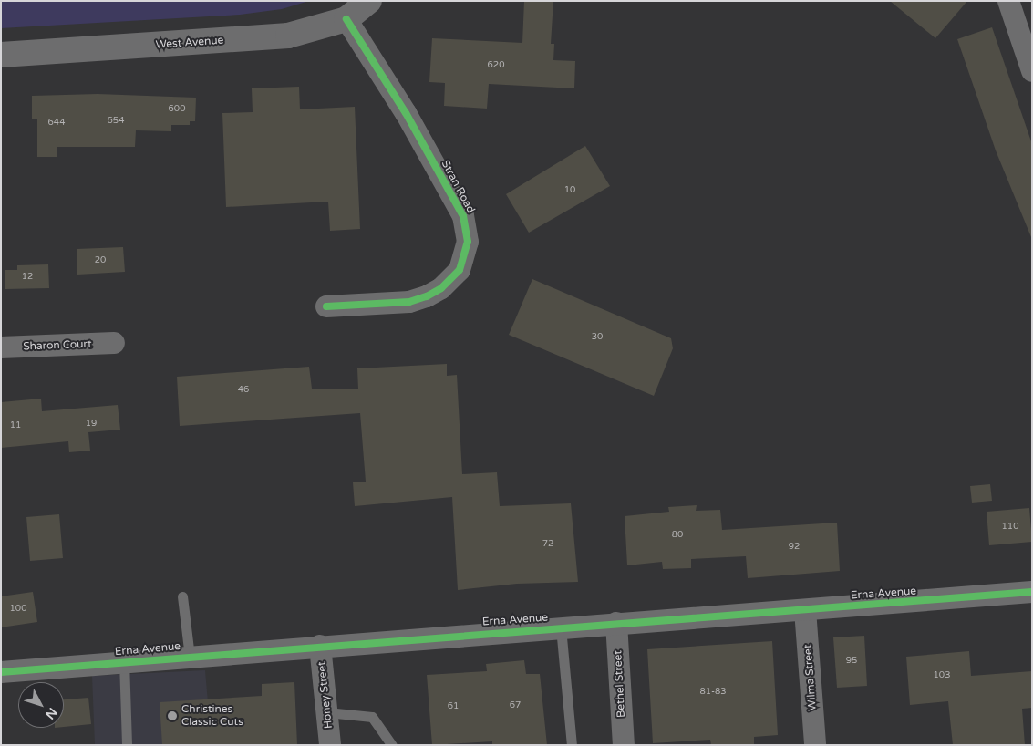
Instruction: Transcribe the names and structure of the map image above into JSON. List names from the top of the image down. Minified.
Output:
{"streets":{"street":["West Avenue","Stran Road","Sharon Court","Erna Avenue","Wilma Street","Bethel Street","Honey Street"]},"crossings":[["West Avenue","Stran Road"],["Erna Avenue","Wilma Street"],["Erna Avenue","Bethel Street"],["Erna Avenue","Honey Street"]],"places":["Christines Classic Cuts"],"house_numbers":["620","600","654","644","10","20","12","30","46","19","11","110","80","72","92","100","95","103","81-83","67","61"],"north":"bottom right"}
